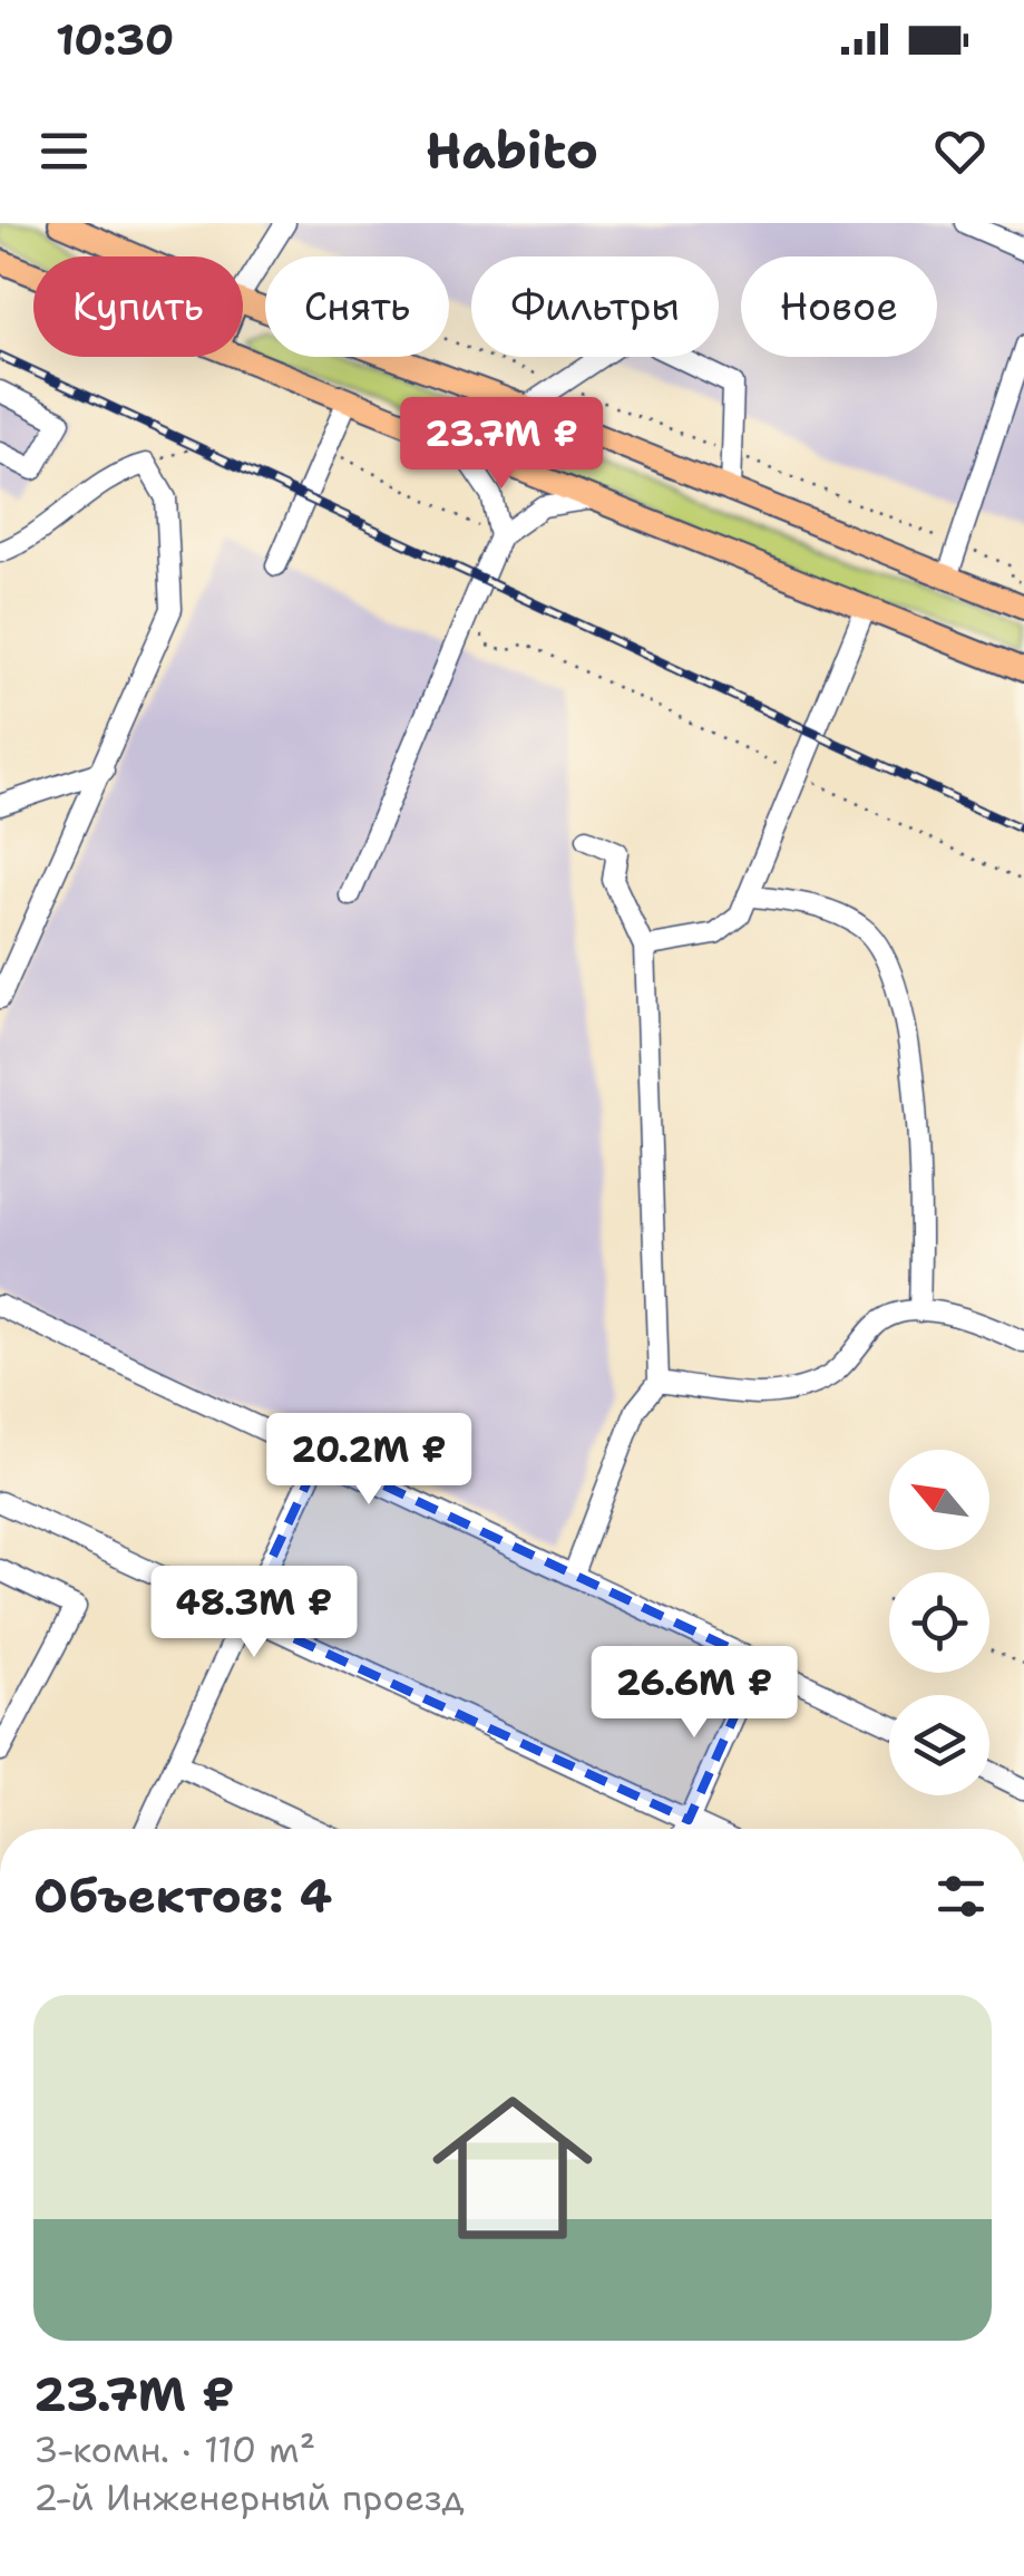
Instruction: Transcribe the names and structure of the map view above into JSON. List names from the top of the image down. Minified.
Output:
{"north":"top left","page":{"status":"10:30","header":"Habito","chip":["Купить","Снять","Фильтры","Новое"],"price":["23.7M ₽","20.2M ₽","48.3M ₽","26.6M ₽"],"heading":"Объектов: 4","list":[{"name":"23.7M ₽","note":"3-комн. · 110 m² · 2-й Инженерный проезд"}]}}
